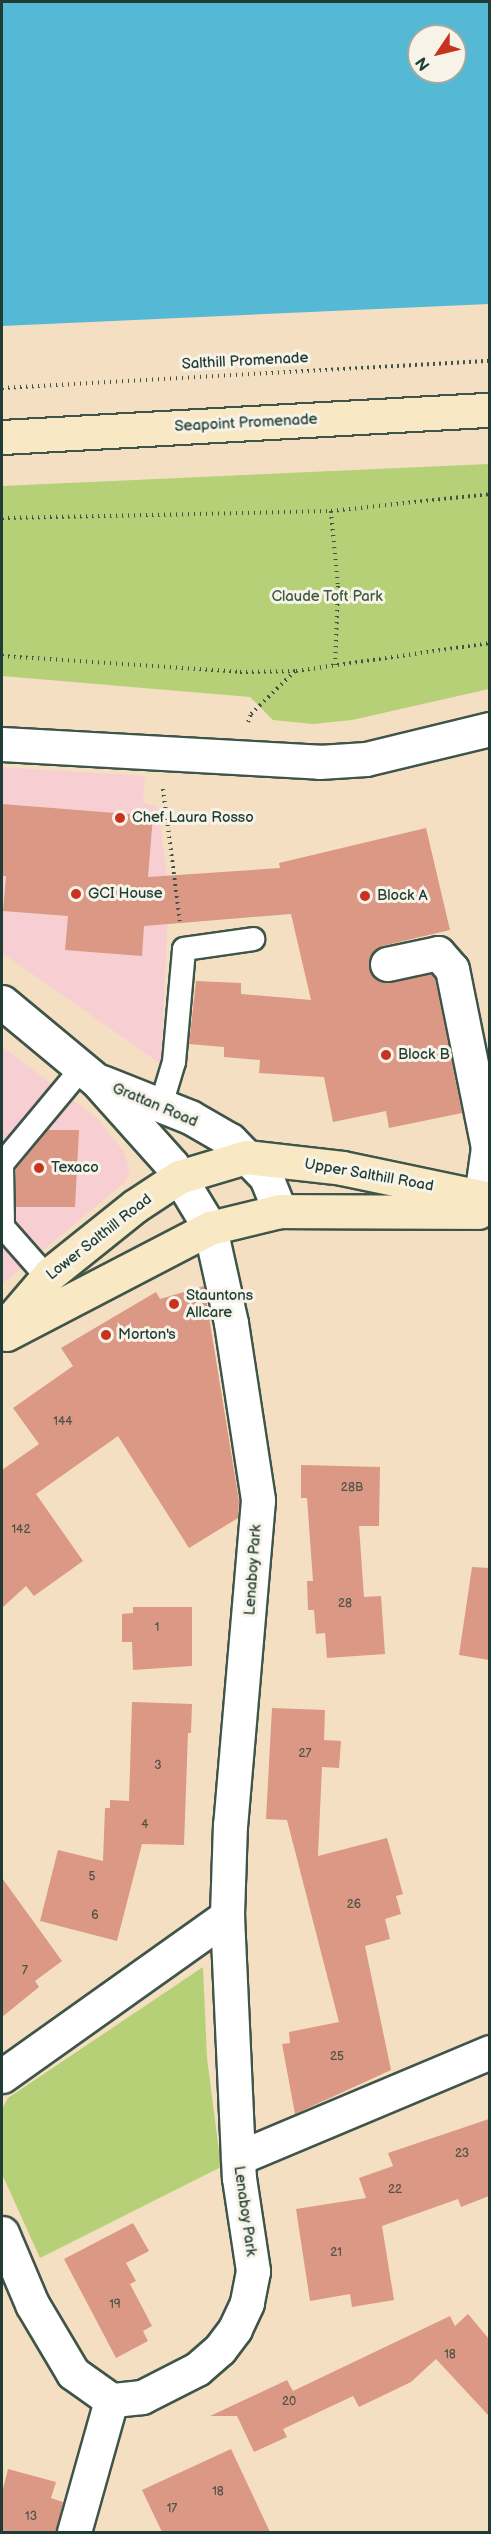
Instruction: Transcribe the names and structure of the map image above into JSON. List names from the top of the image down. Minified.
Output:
{"streets":{"main road":["Seapoint Promenade","Upper Salthill Road","Lower Salthill Road"],"street":["Grattan Road","Lenaboy Park"],"path":["Salthill Promenade"]},"crossings":[["Grattan Road","Upper Salthill Road"],["Grattan Road","Lower Salthill Road"],["Grattan Road","Lenaboy Park"],["Upper Salthill Road","Lower Salthill Road"],["Upper Salthill Road","Lenaboy Park"]],"parks":["Claude Toft Park"],"places":["Chef Laura Rosso","GCI House","Block A","Block B","Texaco","Stauntons Allcare","Morton's"],"house_numbers":["144","28B","142","28","1","27","3","4","5","26","6","7","25","23","22","21","19","18","20","18","17","13"],"north":"bottom left"}
